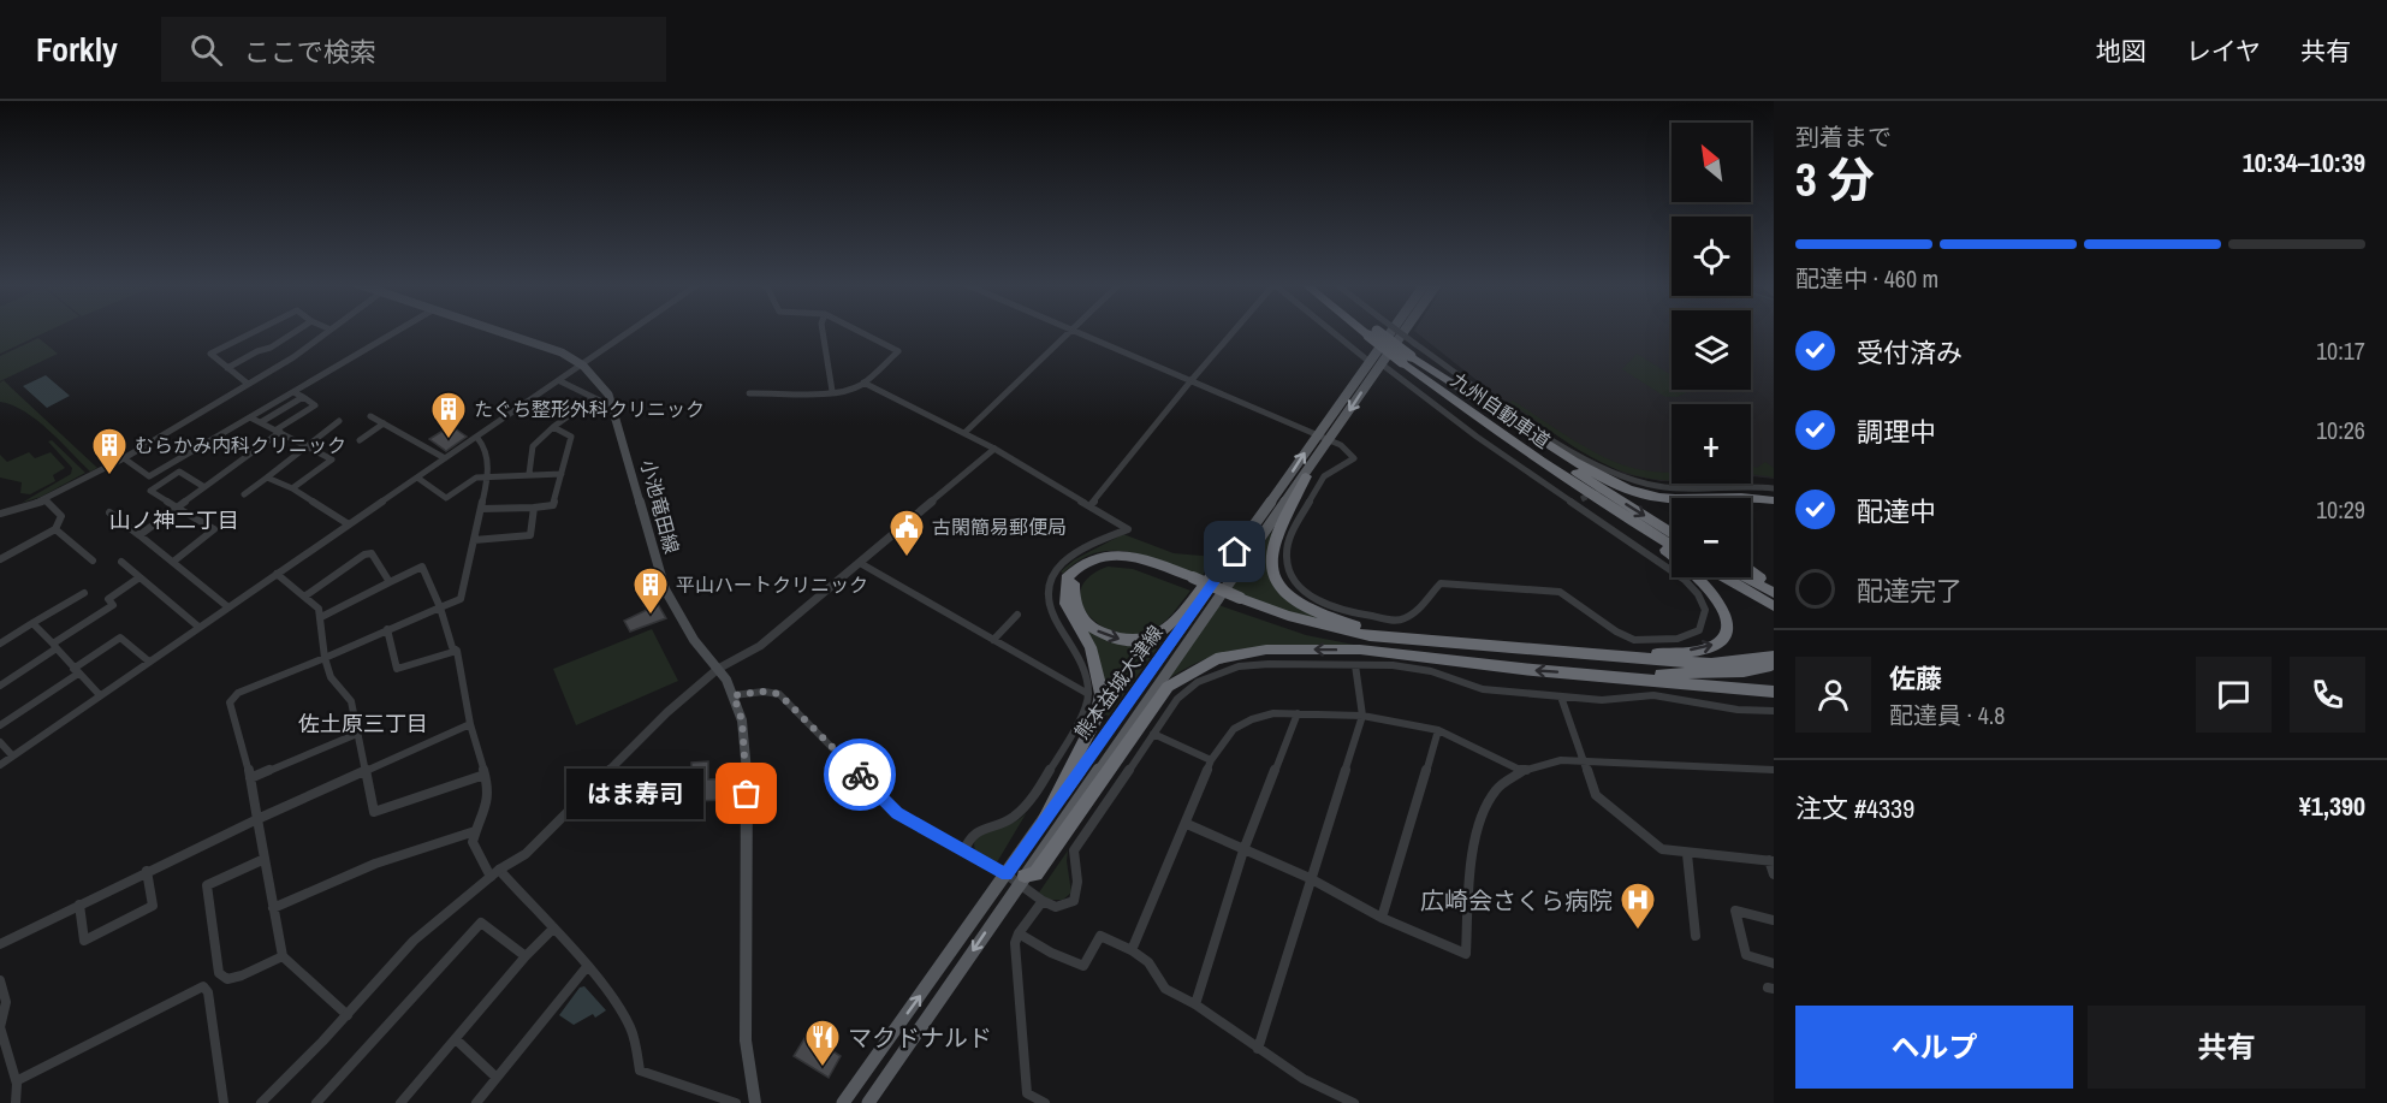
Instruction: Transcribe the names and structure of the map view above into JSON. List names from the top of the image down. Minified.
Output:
{"streets":{"highway":["九州自動車道"],"main road":["小池竜田線","熊本益城大津線"]},"districts":["山ノ神二丁目","佐土原三丁目"],"places":{"building":["たぐち整形外科クリニック","むらかみ内科クリニック","平山ハートクリニック"],"public building":["古閑簡易郵便局"],"other":["はま寿司"],"hospital":["広崎会さくら病院"],"restaurant":["マクドナルド"]},"north":"top left","page":{"header":"Forkly","search":"ここで検索","nav":["地図","レイヤ","共有"],"heading":["3 分","到着まで","10:34–10:39"],"panel":["佐藤","配達員 · 4.8","注文 #4339","¥1,390"],"map_buttons":["+","−"],"bar":"配達中 · 460 m","list":[["受付済み","10:17"],["調理中","10:26"],["配達中","10:29"],"配達完了"],"bubble":"はま寿司","buttons":["ヘルプ","共有"]}}
